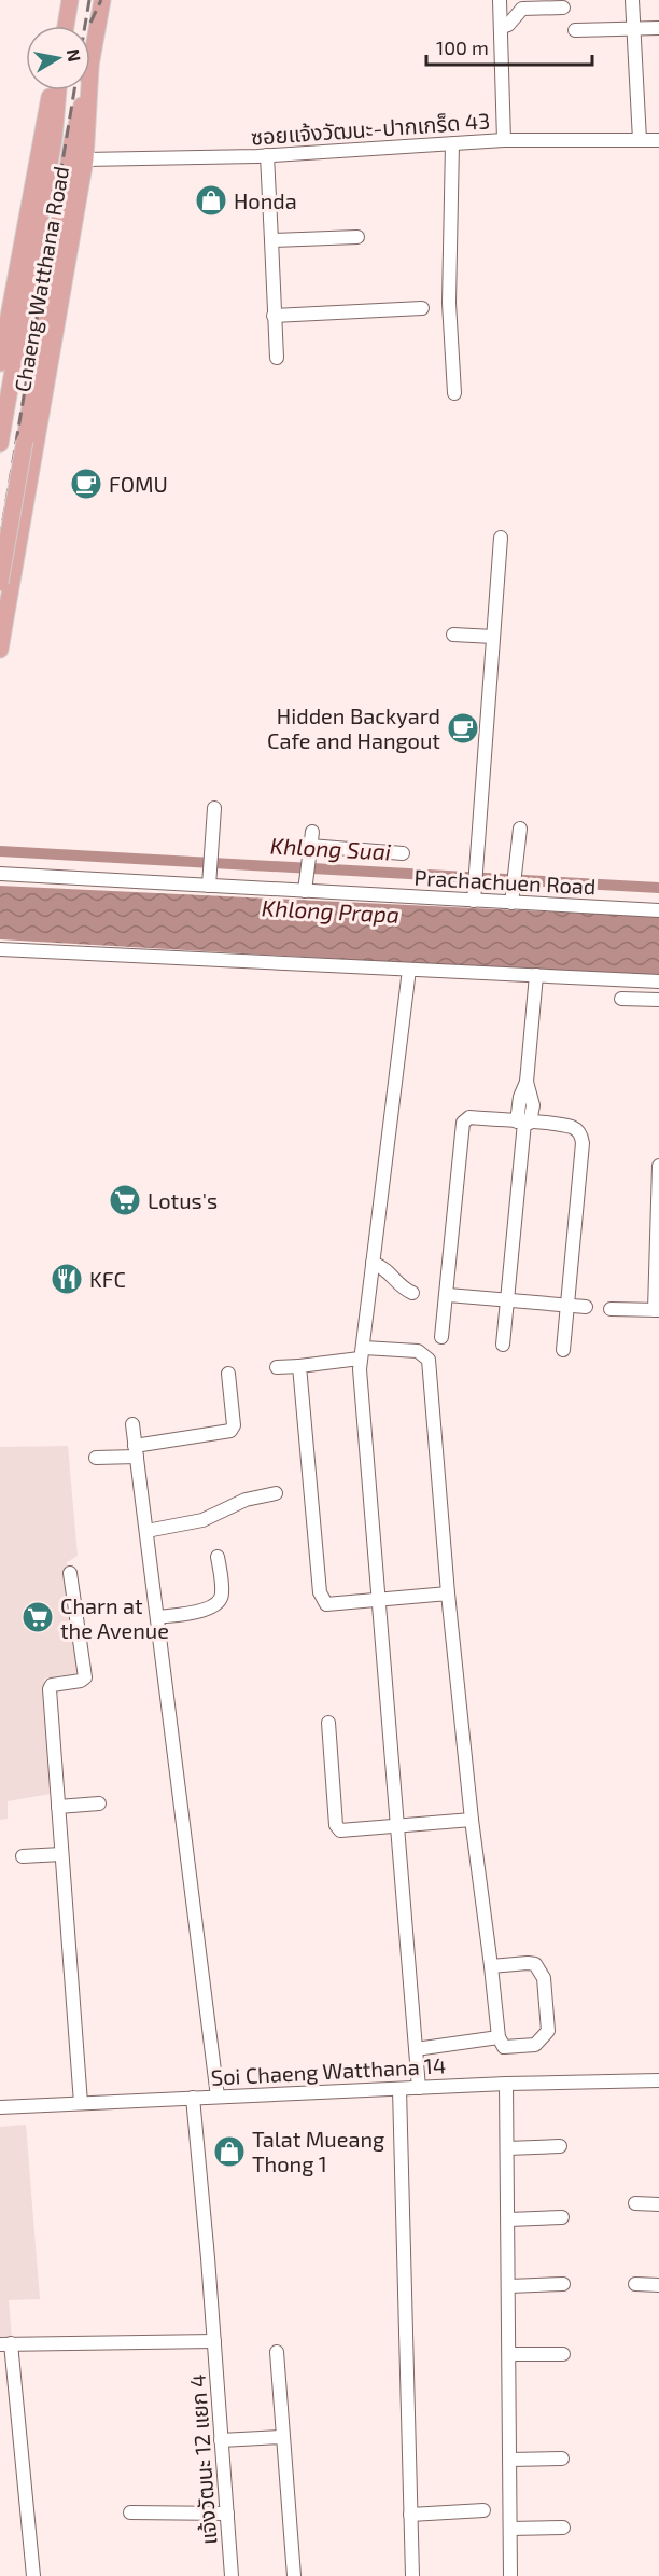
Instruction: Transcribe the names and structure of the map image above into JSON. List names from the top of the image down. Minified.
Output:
{"streets":{"main road":["Chaeng Watthana Road"],"street":["ซอยแจ้งวัฒนะ-ปากเกร็ด 43","Prachachuen Road","Soi Chaeng Watthana 14","แจ้งวัฒนะ 12 แยก 4"]},"crossings":[["ซอยแจ้งวัฒนะ-ปากเกร็ด 43","Chaeng Watthana Road"],["Soi Chaeng Watthana 14","แจ้งวัฒนะ 12 แยก 4"]],"water":["Khlong Suai","Khlong Prapa"],"places":{"shop":["Honda","Talat Mueang Thong 1"],"cafe":["FOMU","Hidden Backyard Cafe and Hangout"],"supermarket":["Lotus's","Charn at the Avenue"],"restaurant":["KFC"]},"scale_bar":"100 m","north":"right"}
